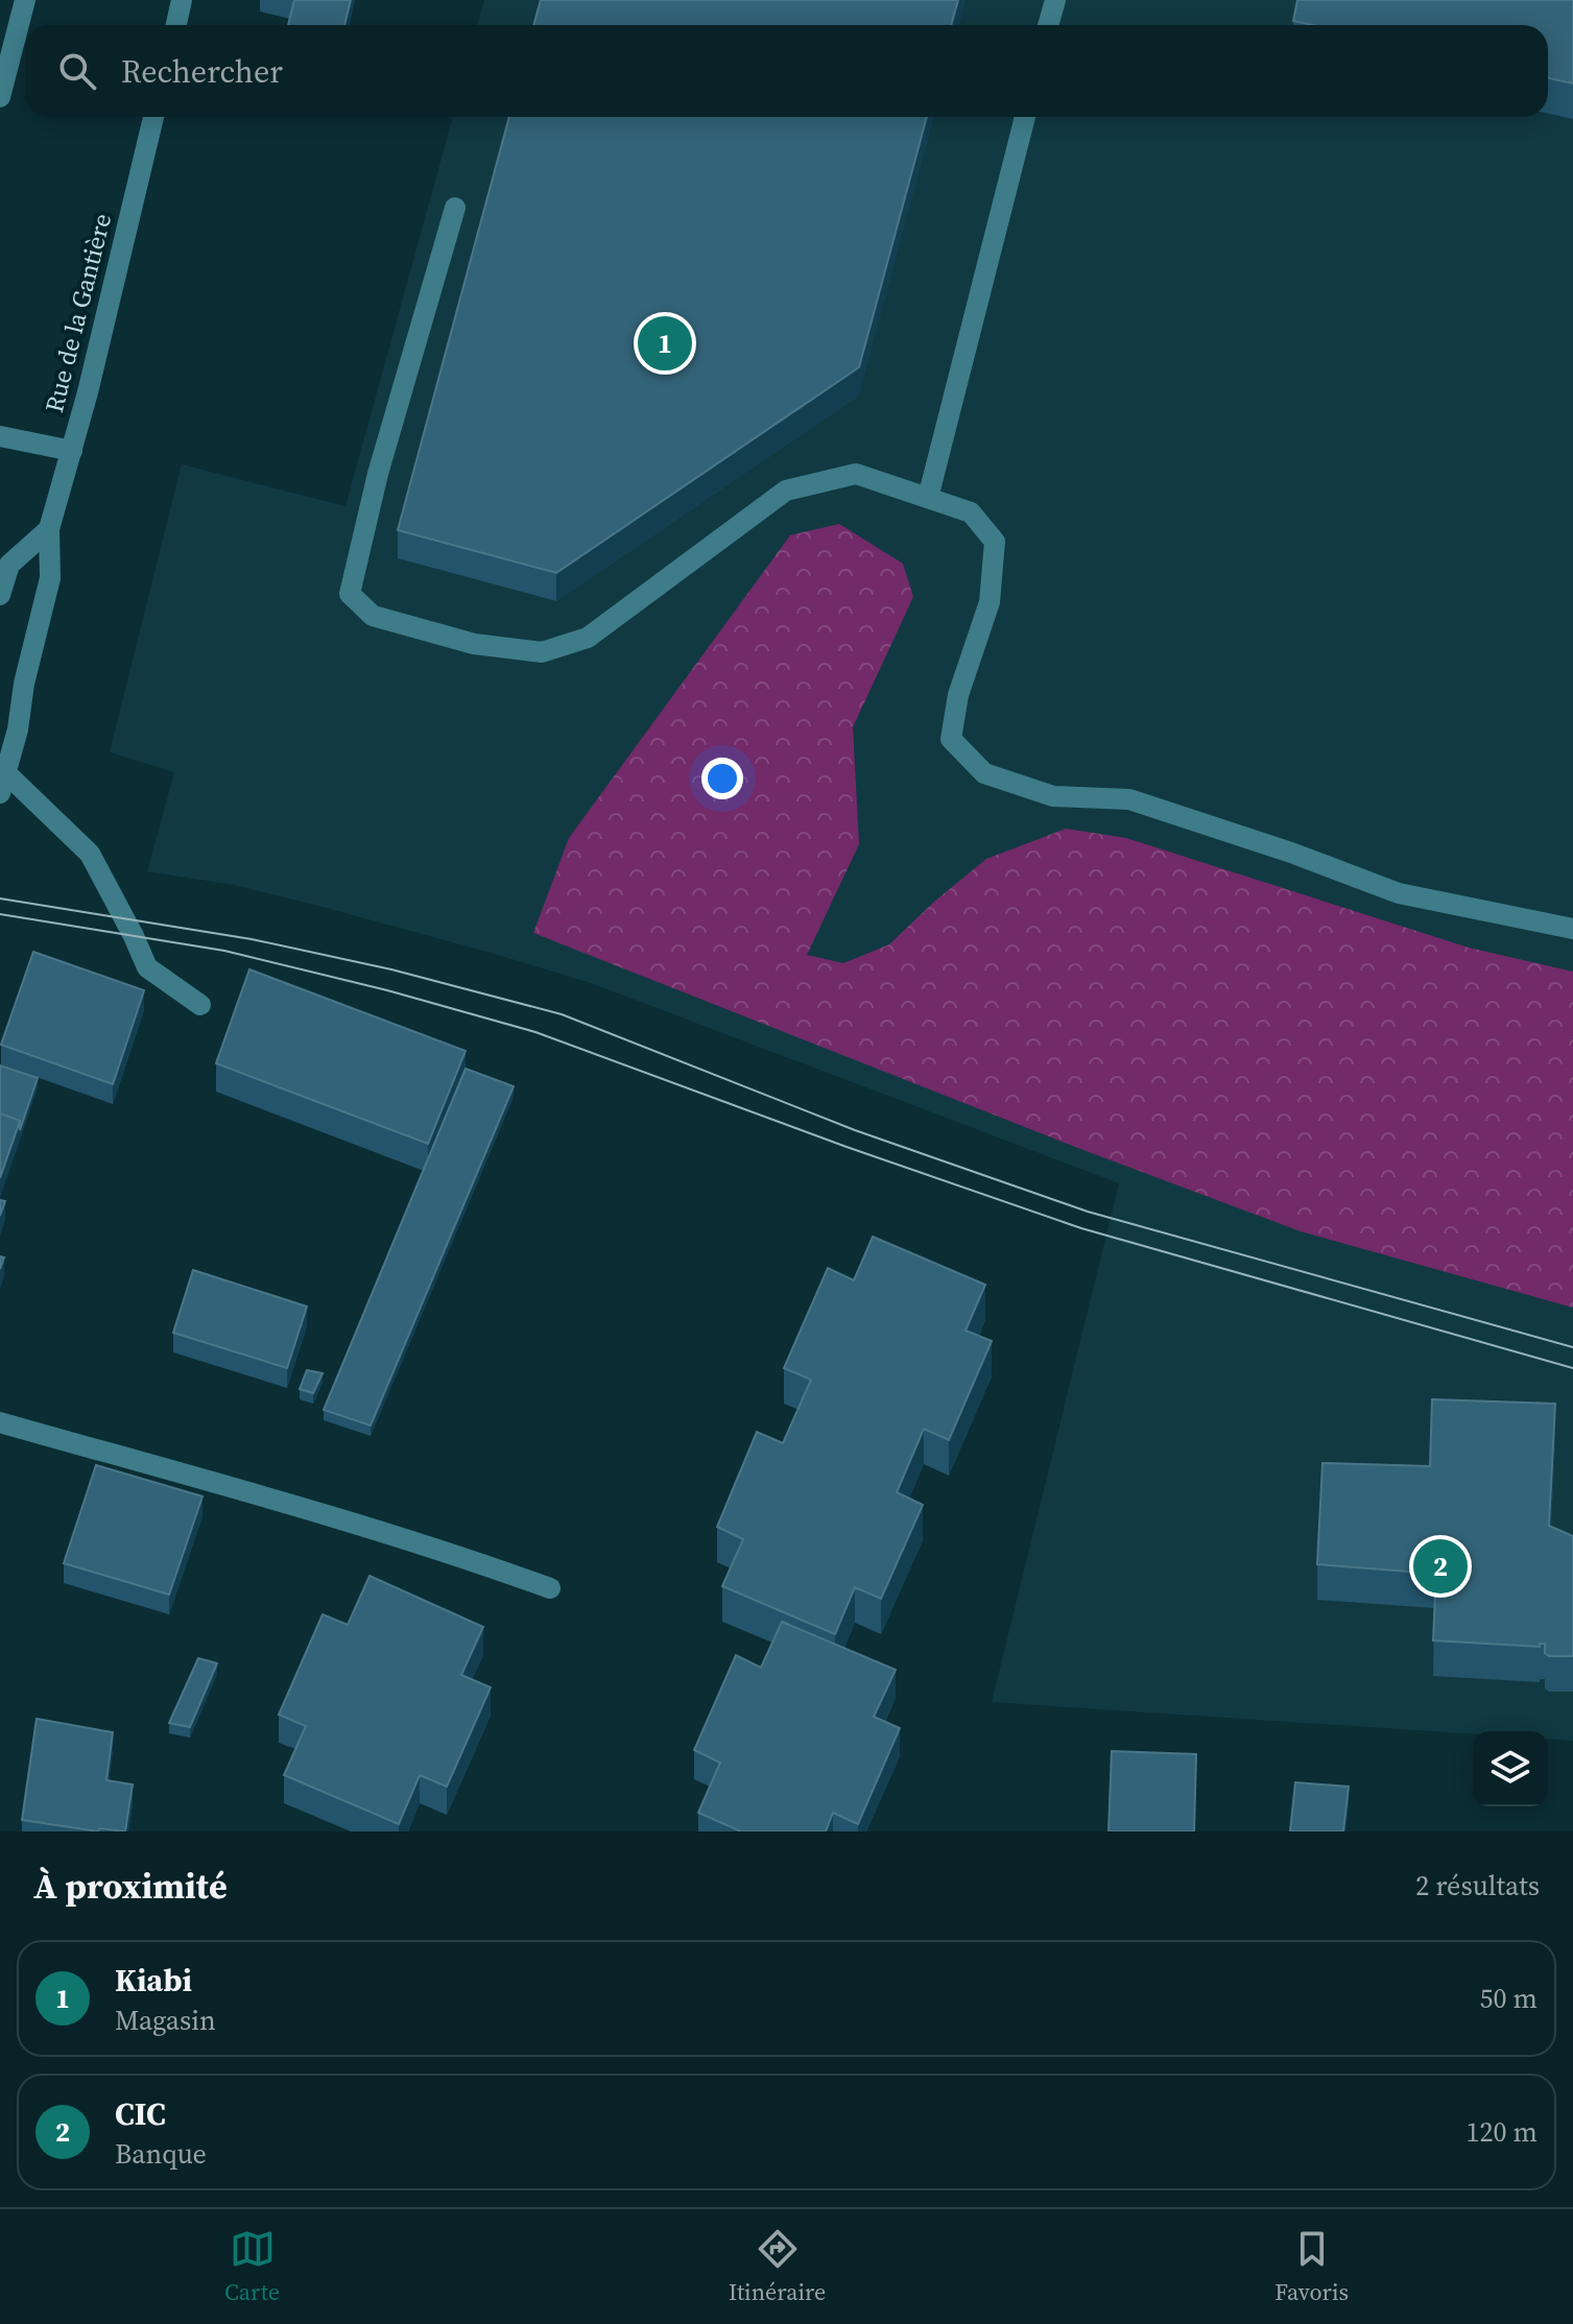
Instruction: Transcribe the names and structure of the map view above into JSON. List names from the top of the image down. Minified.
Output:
{"streets":{"main road":["Rue de la Gantière"]},"page":{"search":"Rechercher","pins":["1","2"],"heading":["À proximité","2 résultats"],"list":[{"mark":"1","name":"Kiabi","note":"Magasin","value":"50 m"},{"mark":"2","name":"CIC","note":"Banque","value":"120 m"}],"nav":["Carte","Itinéraire","Favoris"]}}
